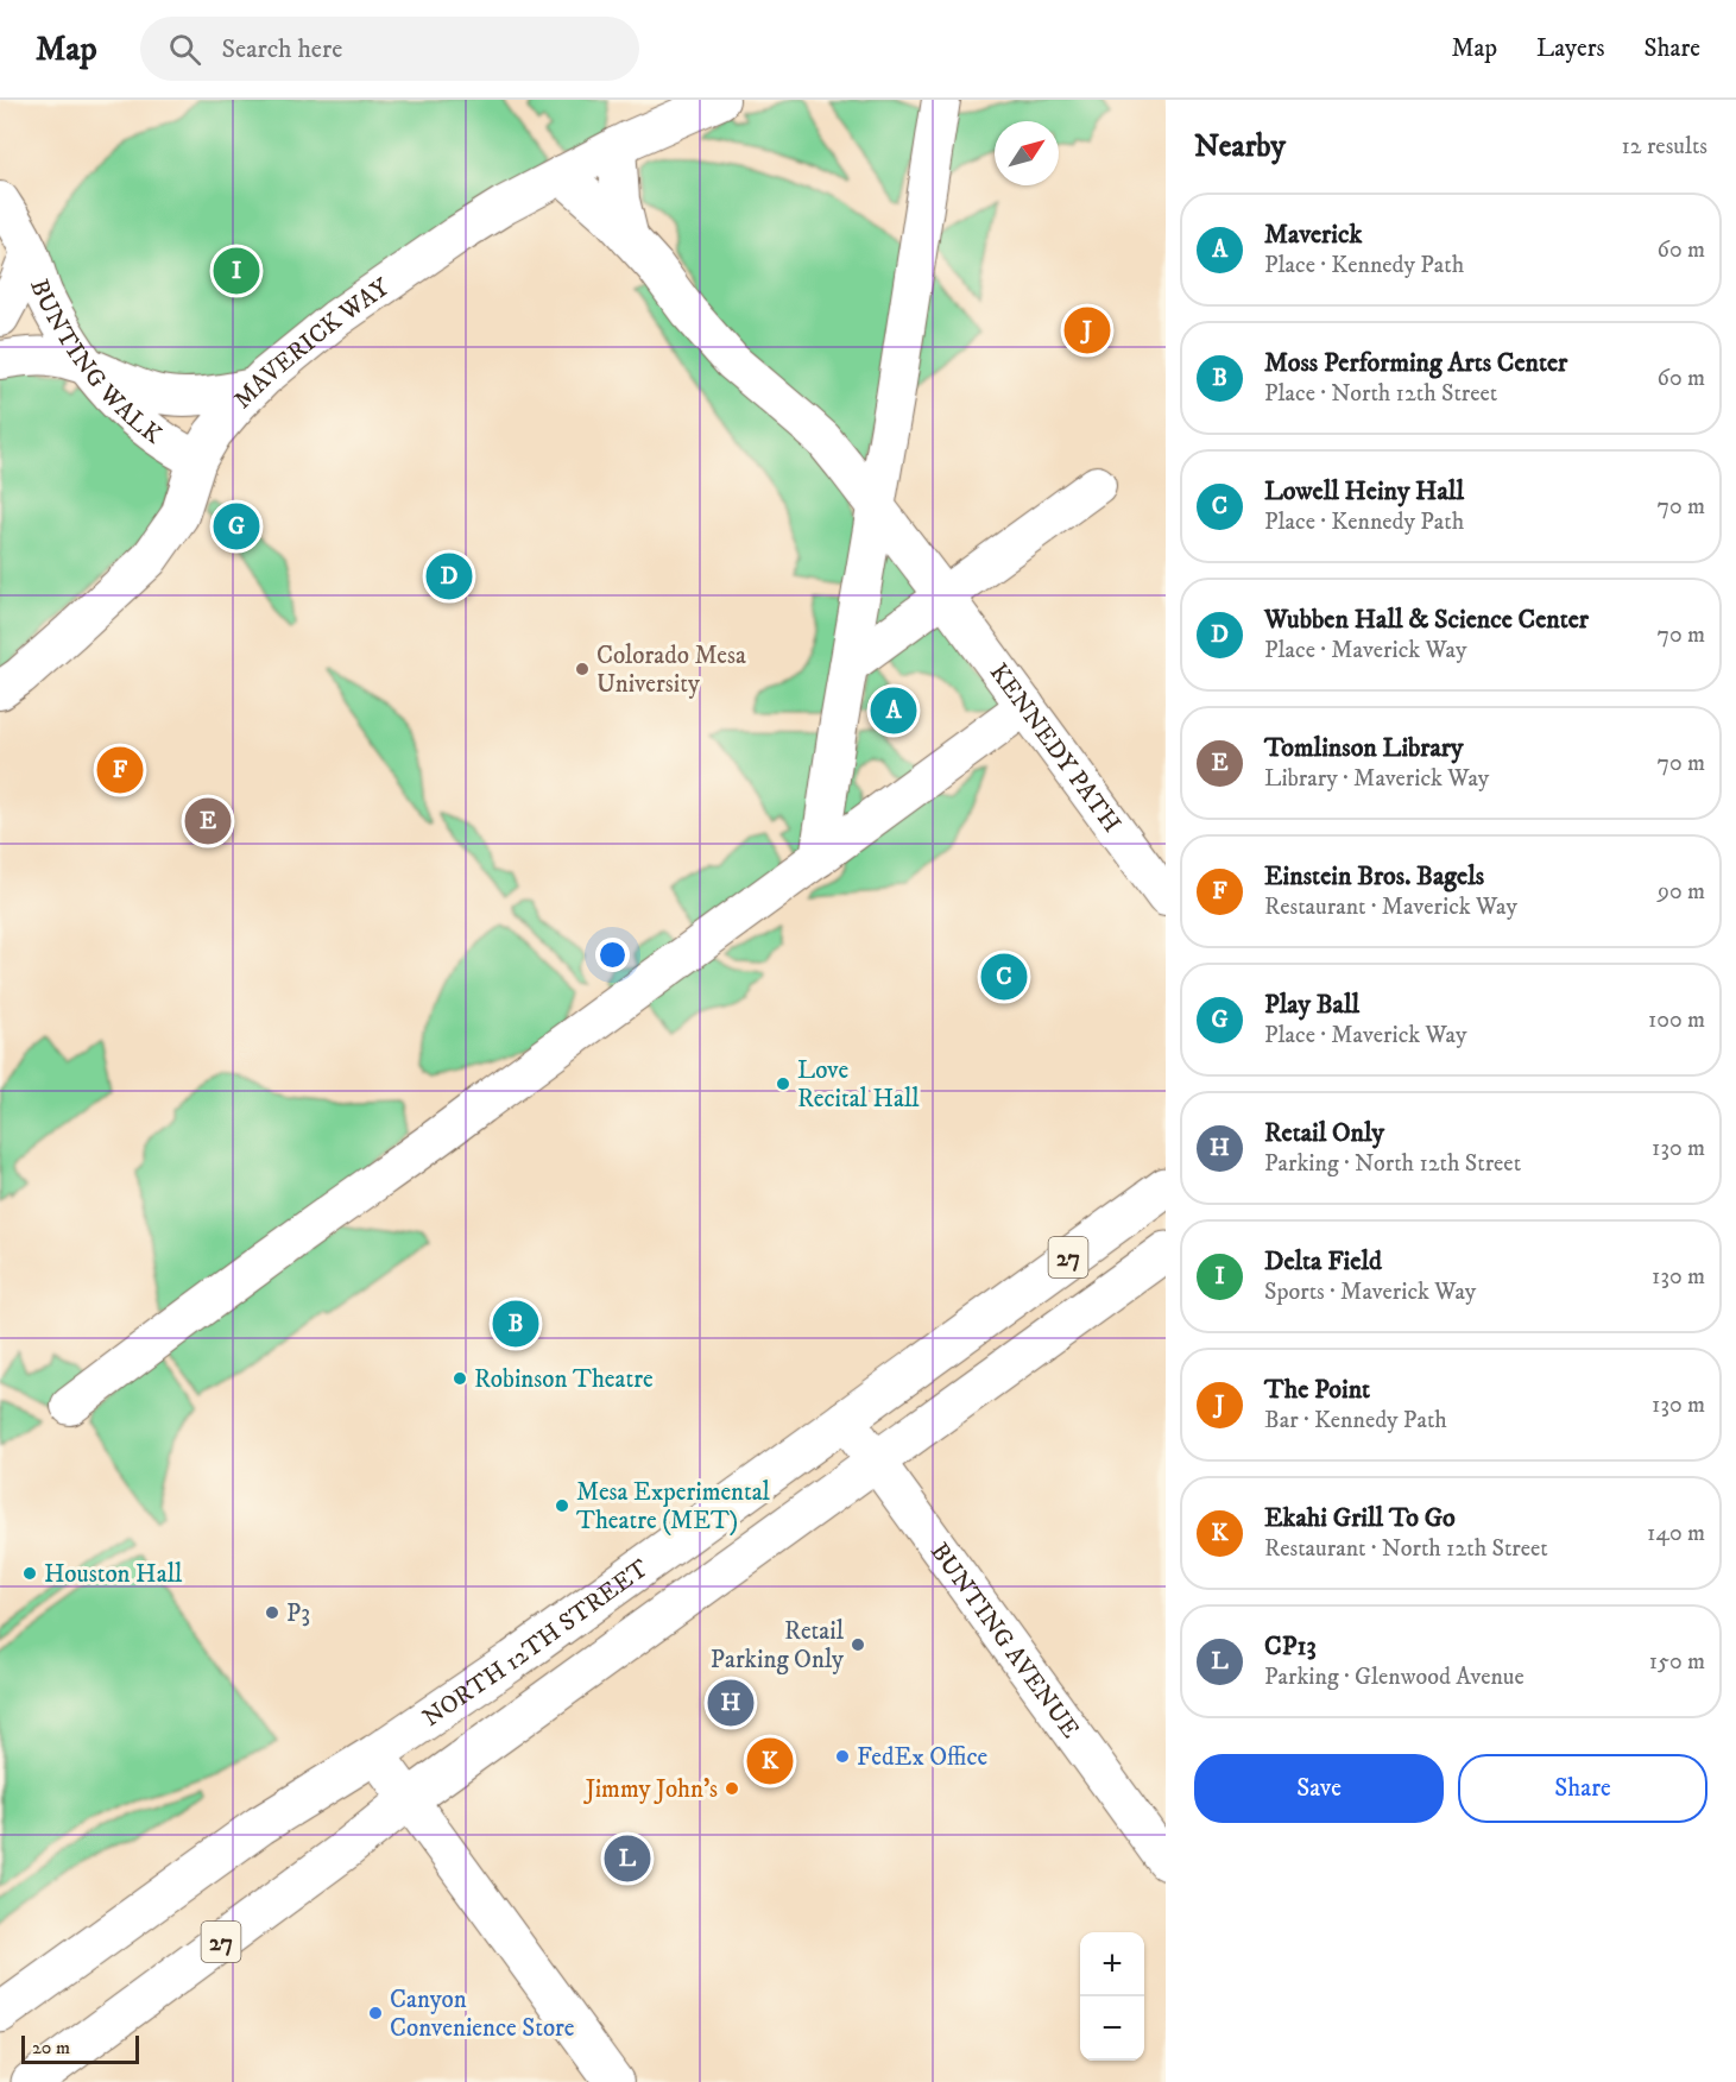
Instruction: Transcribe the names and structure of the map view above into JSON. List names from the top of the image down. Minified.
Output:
{"streets":{"main road":["27","NORTH 12TH STREET"],"street":["MAVERICK WAY","BUNTING WALK","KENNEDY PATH","BUNTING AVENUE"]},"crossings":[["MAVERICK WAY","BUNTING WALK"],["MAVERICK WAY","KENNEDY PATH"],["27","BUNTING AVENUE"],["BUNTING AVENUE","NORTH 12TH STREET"]],"places":["Colorado Mesa University","Love Recital Hall","Robinson Theatre","Mesa Experimental Theatre (MET)","Houston Hall","P3","Retail Parking Only","FedEx Office","Jimmy John's","Canyon Convenience Store"],"scale_bar":"20 m","north":"top right","page":{"header":"Map","search":"Search here","nav":["Map","Layers","Share"],"heading":["Nearby","12 results"],"list":[{"mark":"A","name":"Maverick","note":"Place · Kennedy Path","value":"60 m"},{"mark":"B","name":"Moss Performing Arts Center","note":"Place · North 12th Street","value":"60 m"},{"mark":"C","name":"Lowell Heiny Hall","note":"Place · Kennedy Path","value":"70 m"},{"mark":"D","name":"Wubben Hall & Science Center","note":"Place · Maverick Way","value":"70 m"},{"mark":"E","name":"Tomlinson Library","note":"Library · Maverick Way","value":"70 m"},{"mark":"F","name":"Einstein Bros. Bagels","note":"Restaurant · Maverick Way","value":"90 m"},{"mark":"G","name":"Play Ball","note":"Place · Maverick Way","value":"100 m"},{"mark":"H","name":"Retail Only","note":"Parking · North 12th Street","value":"130 m"},{"mark":"I","name":"Delta Field","note":"Sports · Maverick Way","value":"130 m"},{"mark":"J","name":"The Point","note":"Bar · Kennedy Path","value":"130 m"},{"mark":"K","name":"Ekahi Grill To Go","note":"Restaurant · North 12th Street","value":"140 m"},{"mark":"L","name":"CP13","note":"Parking · Glenwood Avenue","value":"150 m"}],"pins":["I","J","G","D","A","F","E","C","B","H","K","L"],"buttons":["Save","Share"],"map_buttons":["+","−"],"scale":"20 m"}}
